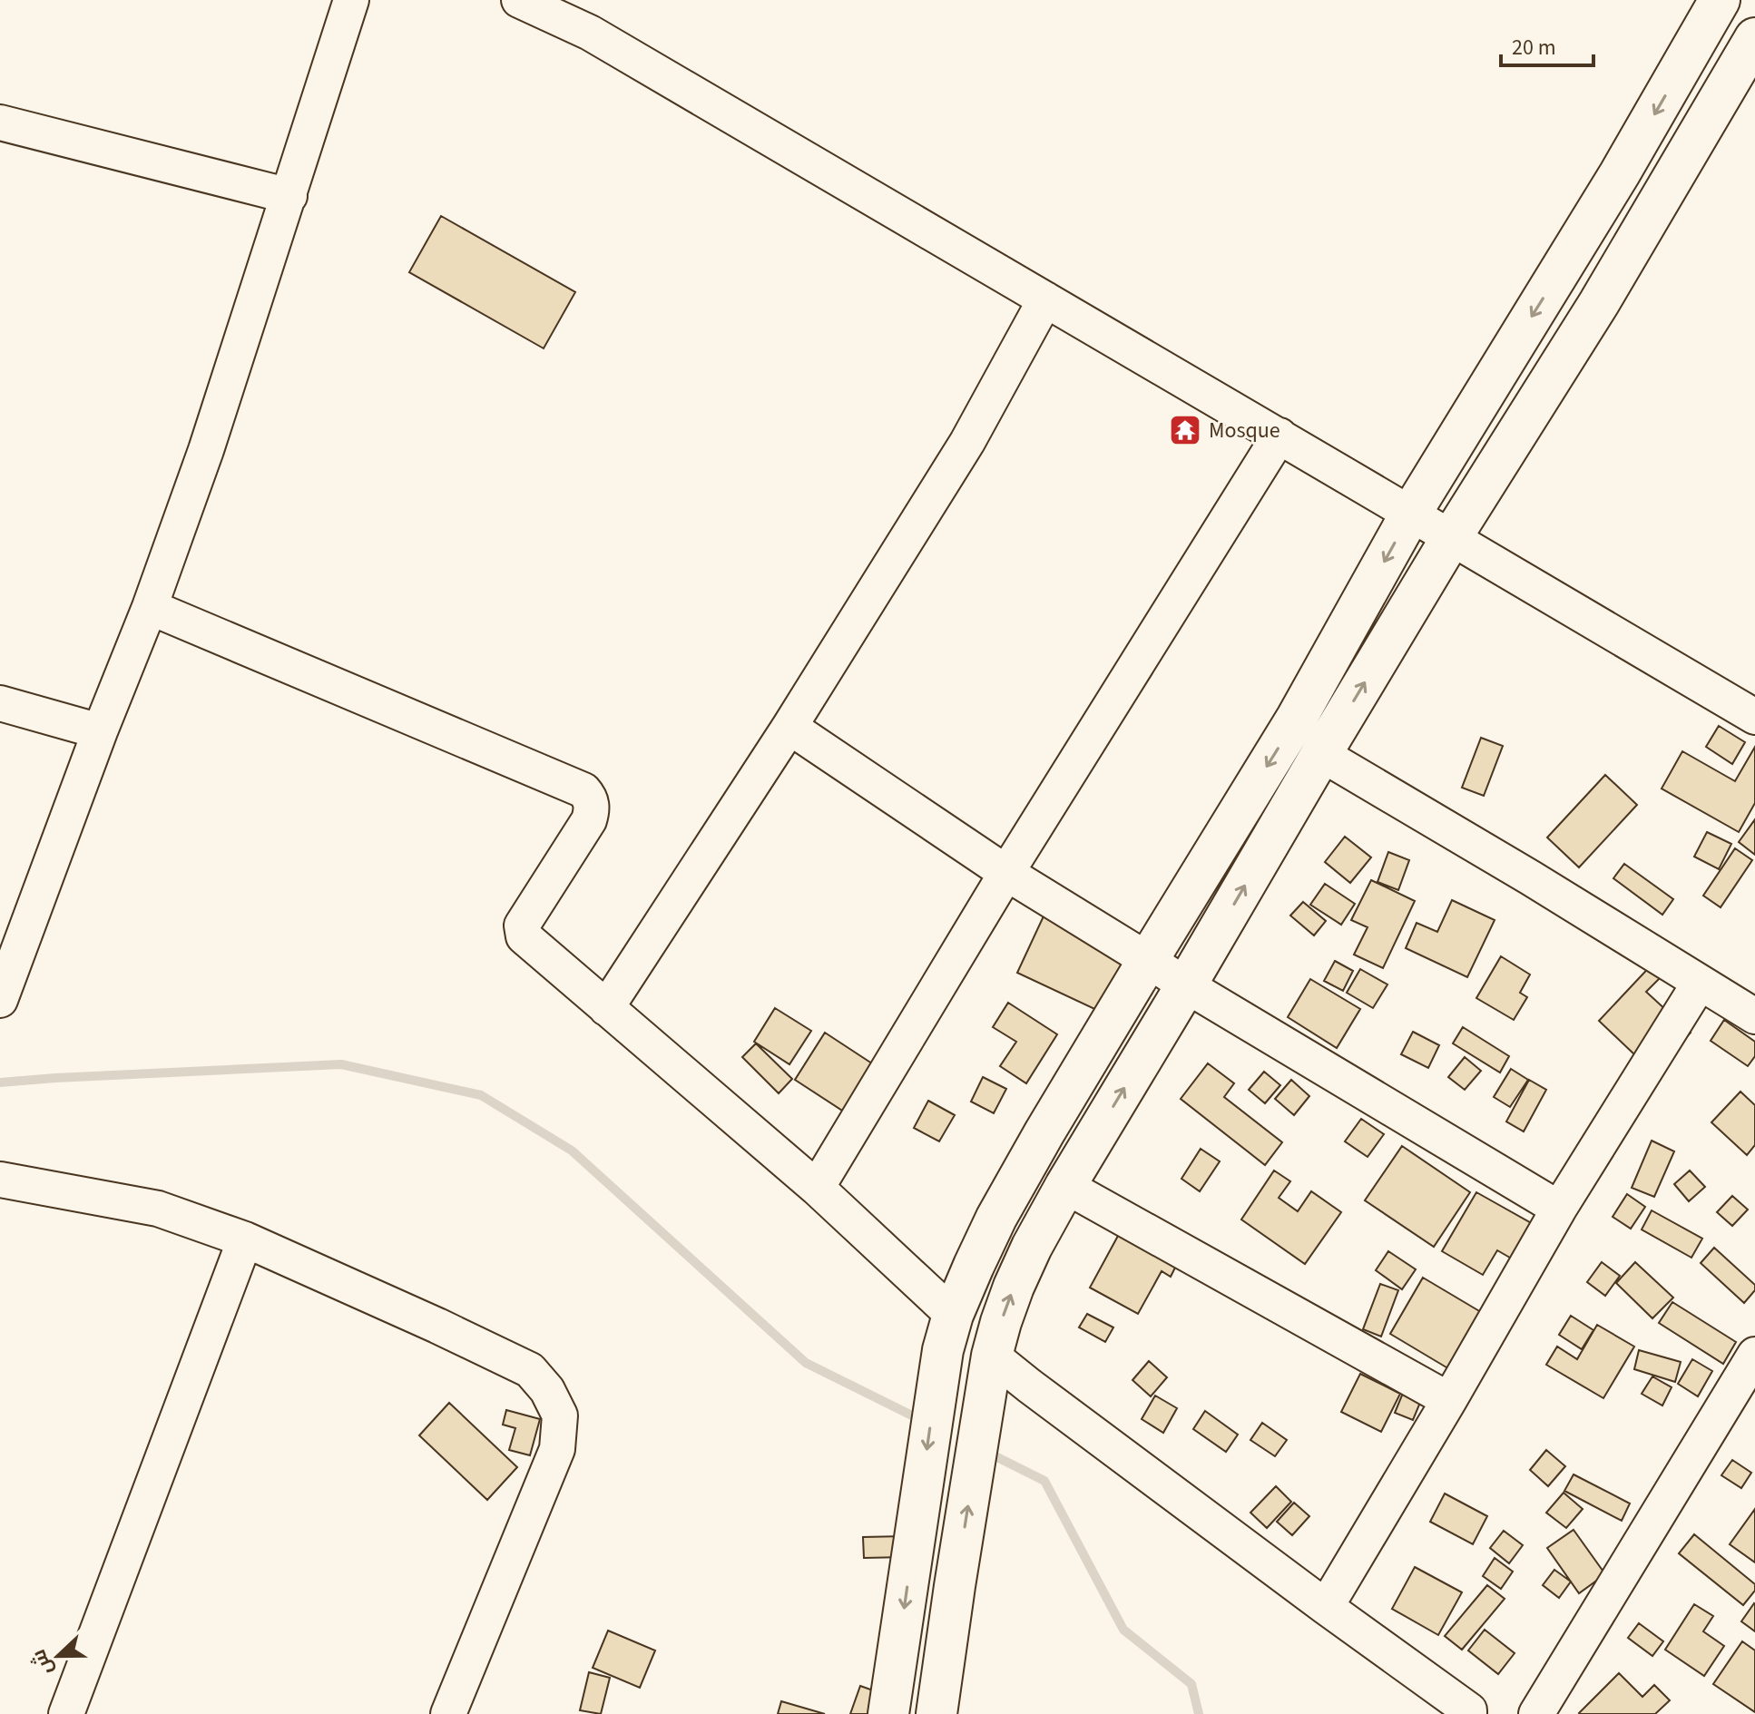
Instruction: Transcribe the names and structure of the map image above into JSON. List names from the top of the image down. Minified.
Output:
{"places":{"temple":["Mosque"]},"scale_bar":"20 m","north":"left"}
